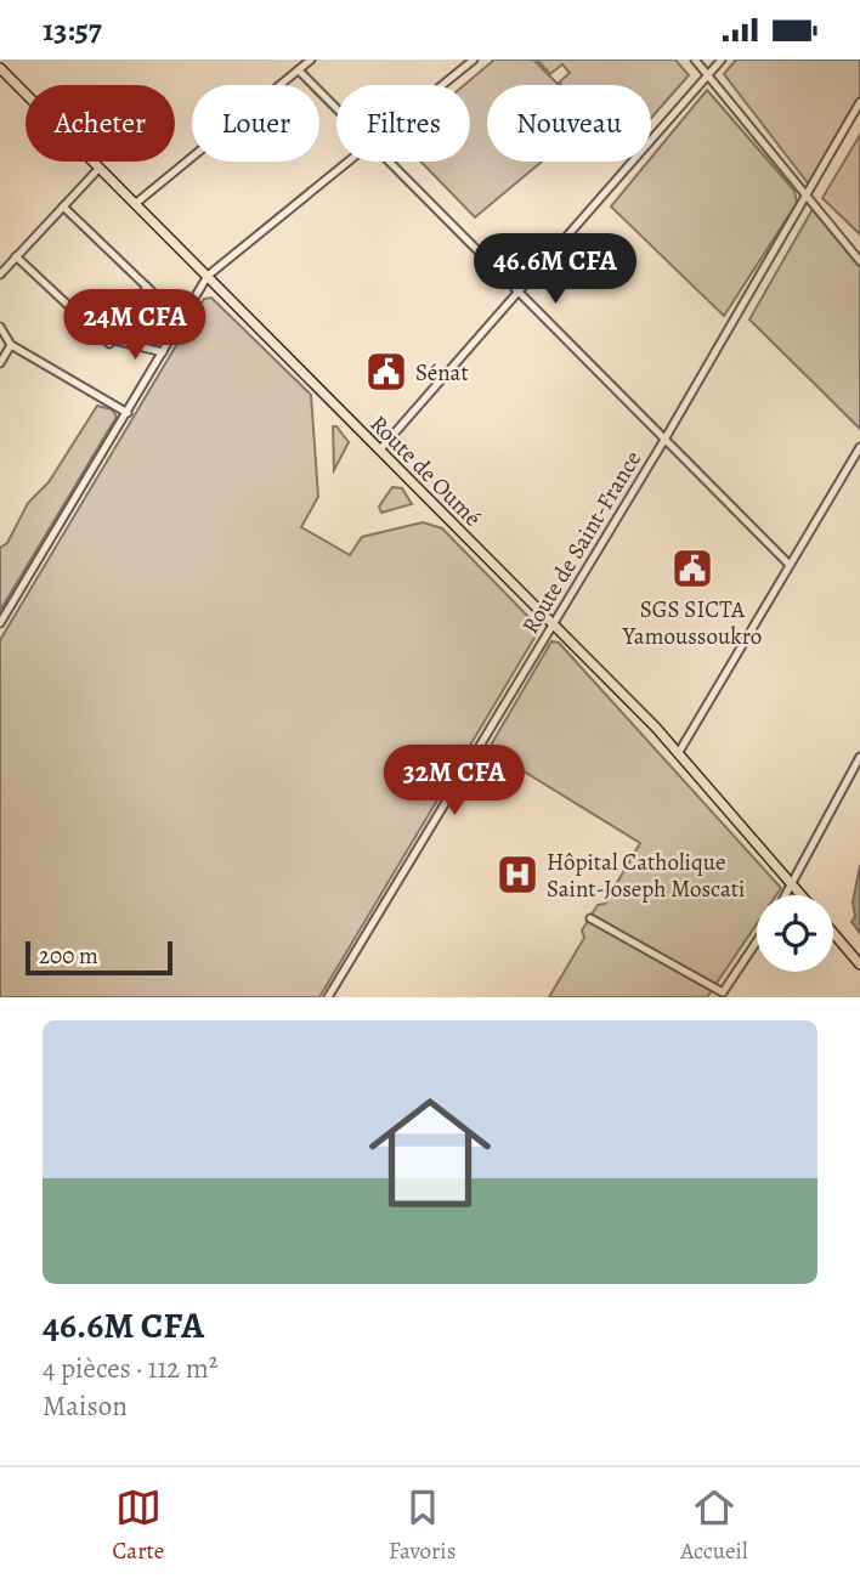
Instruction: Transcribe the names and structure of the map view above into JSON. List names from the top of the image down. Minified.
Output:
{"streets":{"main road":["Route de Oumé"],"street":["Route de Saint-France"]},"crossings":[["Route de Oumé","Route de Saint-France"]],"places":{"public building":["Sénat","SGS SICTA Yamoussoukro"],"hospital":["Hôpital Catholique Saint-Joseph Moscati"]},"scale_bar":"200 m","page":{"status":"13:57","chip":["Acheter","Louer","Filtres","Nouveau"],"price":["46.6M CFA","24M CFA","32M CFA"],"scale":"200 m","list":[{"name":"46.6M CFA","note":"4 pièces · 112 m² · Maison"}],"tabs":["Carte","Favoris","Accueil"]}}
